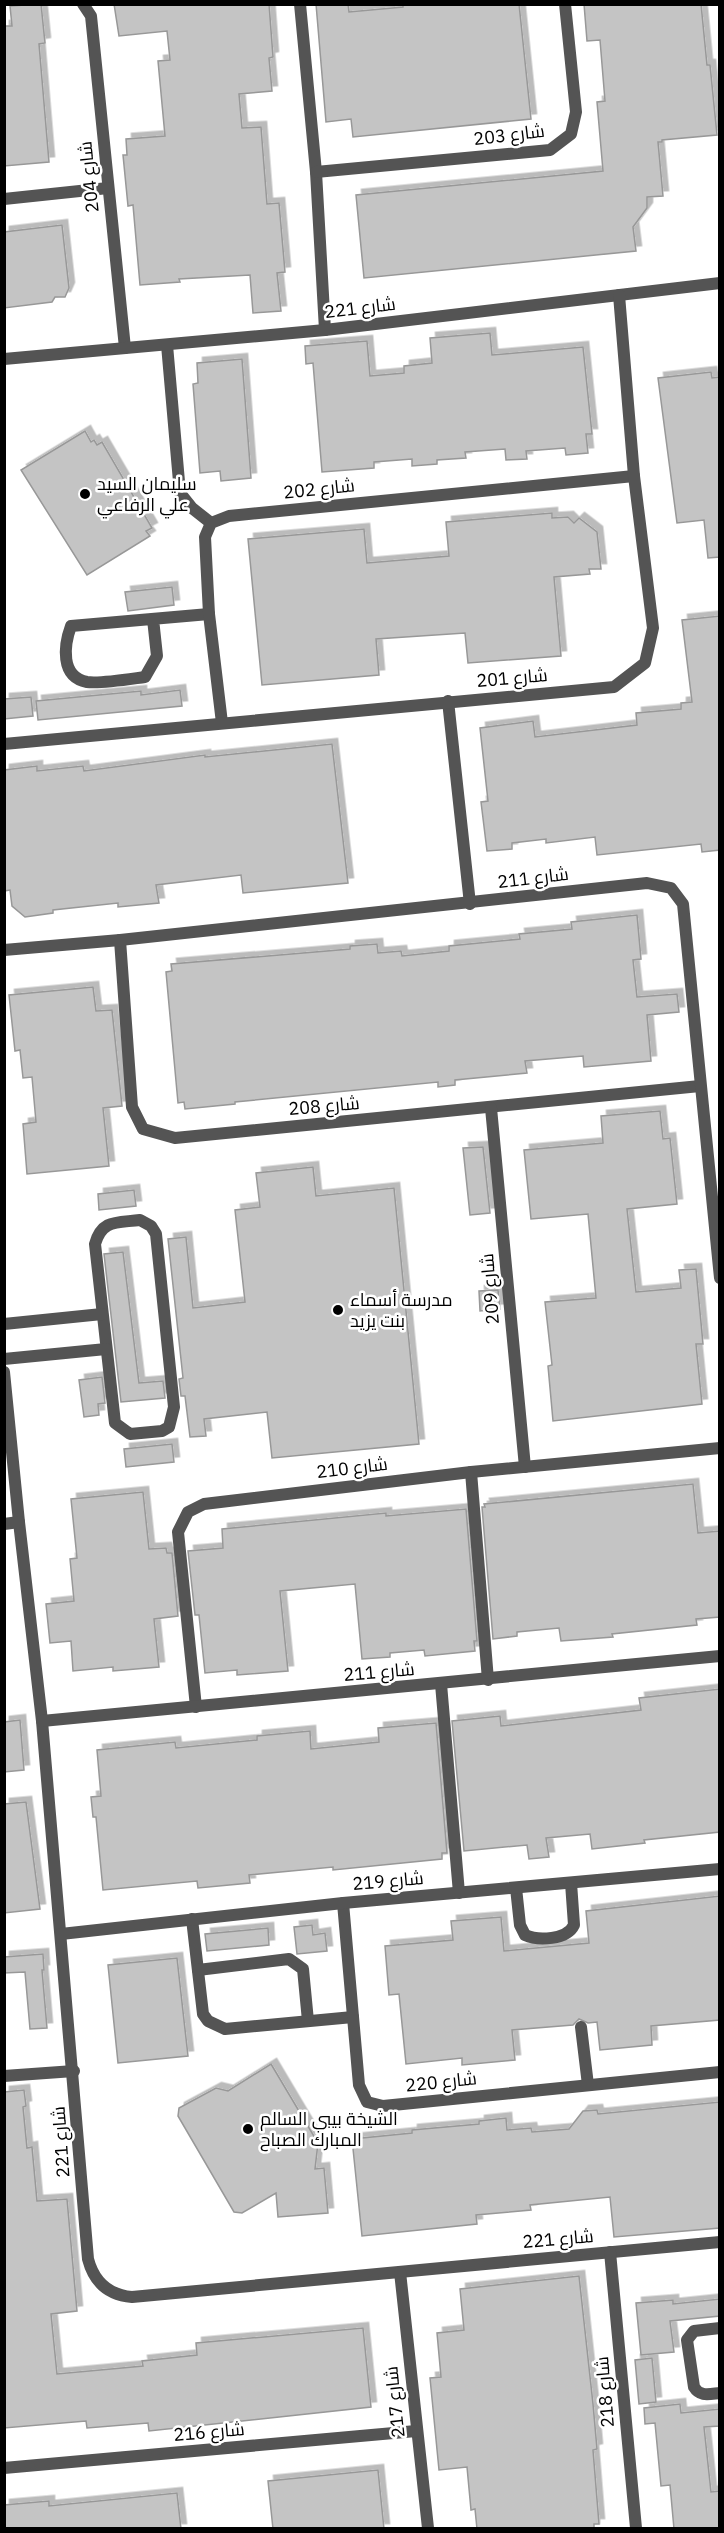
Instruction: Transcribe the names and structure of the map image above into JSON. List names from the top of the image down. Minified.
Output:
{"streets":{"street":["شارع 203","شارع 204","شارع 221","شارع 202","شارع 201","شارع 211","شارع 208","شارع 209","شارع 210","شارع 219","شارع 220","شارع 218","شارع 217","شارع 216"]},"crossings":[["شارع 204","شارع 221"],["شارع 221","شارع 201"],["شارع 221","شارع 211"],["شارع 221","شارع 219"],["شارع 221","شارع 218"],["شارع 221","شارع 217"],["شارع 202","شارع 201"],["شارع 211","شارع 208"],["شارع 211","شارع 210"],["شارع 208","شارع 209"],["شارع 209","شارع 210"],["شارع 219","شارع 220"],["شارع 217","شارع 216"]],"places":["سليمان السيد علي الرفاعي","مدرسة أسماء بنت يزيد","الشيخة بيبي السالم المبارك الصباح"]}
